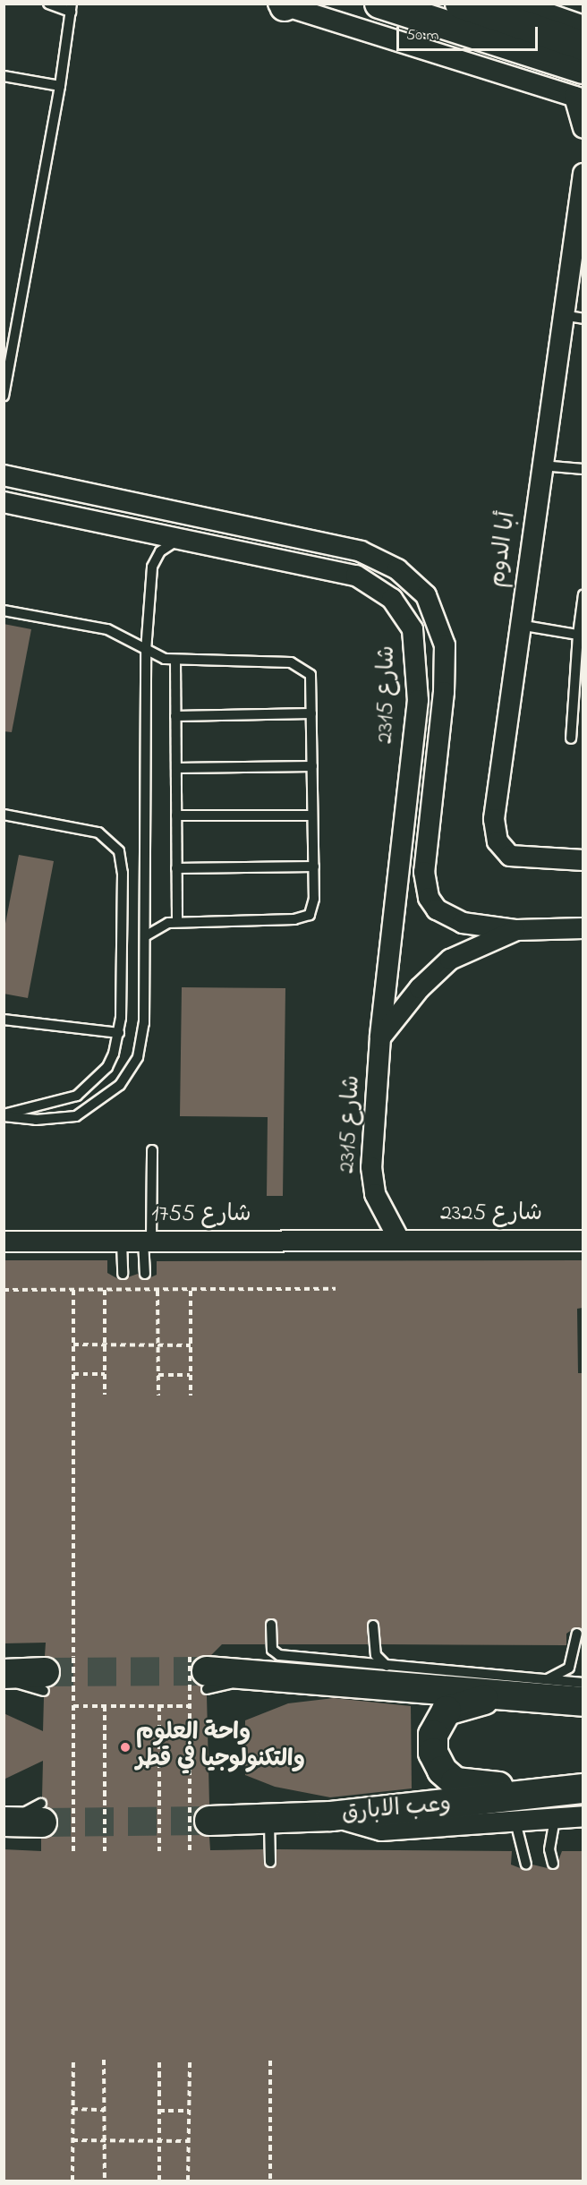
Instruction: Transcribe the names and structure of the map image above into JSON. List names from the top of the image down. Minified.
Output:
{"streets":{"street":["أبا الدوم","شارع 2315","شارع 2325","شارع 1755","وعب الابارق"]},"crossings":[["شارع 2315","شارع 2325"],["شارع 2315","شارع 1755"],["شارع 2325","شارع 1755"]],"places":["واحة العلوم والتكنولوجيا في قطر"],"scale_bar":"50 m"}
